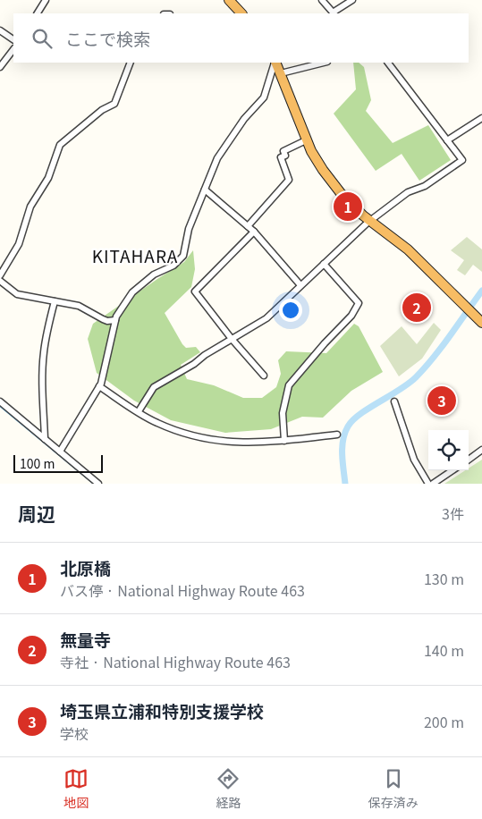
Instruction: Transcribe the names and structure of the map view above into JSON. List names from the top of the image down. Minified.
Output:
{"districts":["KITAHARA"],"scale_bar":"100 m","page":{"search":"ここで検索","pins":["1","2","3"],"scale":"100 m","heading":["周辺","3件"],"list":[{"mark":"1","name":"北原橋","note":"バス停 · National Highway Route 463","value":"130 m"},{"mark":"2","name":"無量寺","note":"寺社 · National Highway Route 463","value":"140 m"},{"mark":"3","name":"埼玉県立浦和特別支援学校","note":"学校","value":"200 m"}],"nav":["地図","経路","保存済み"]}}
